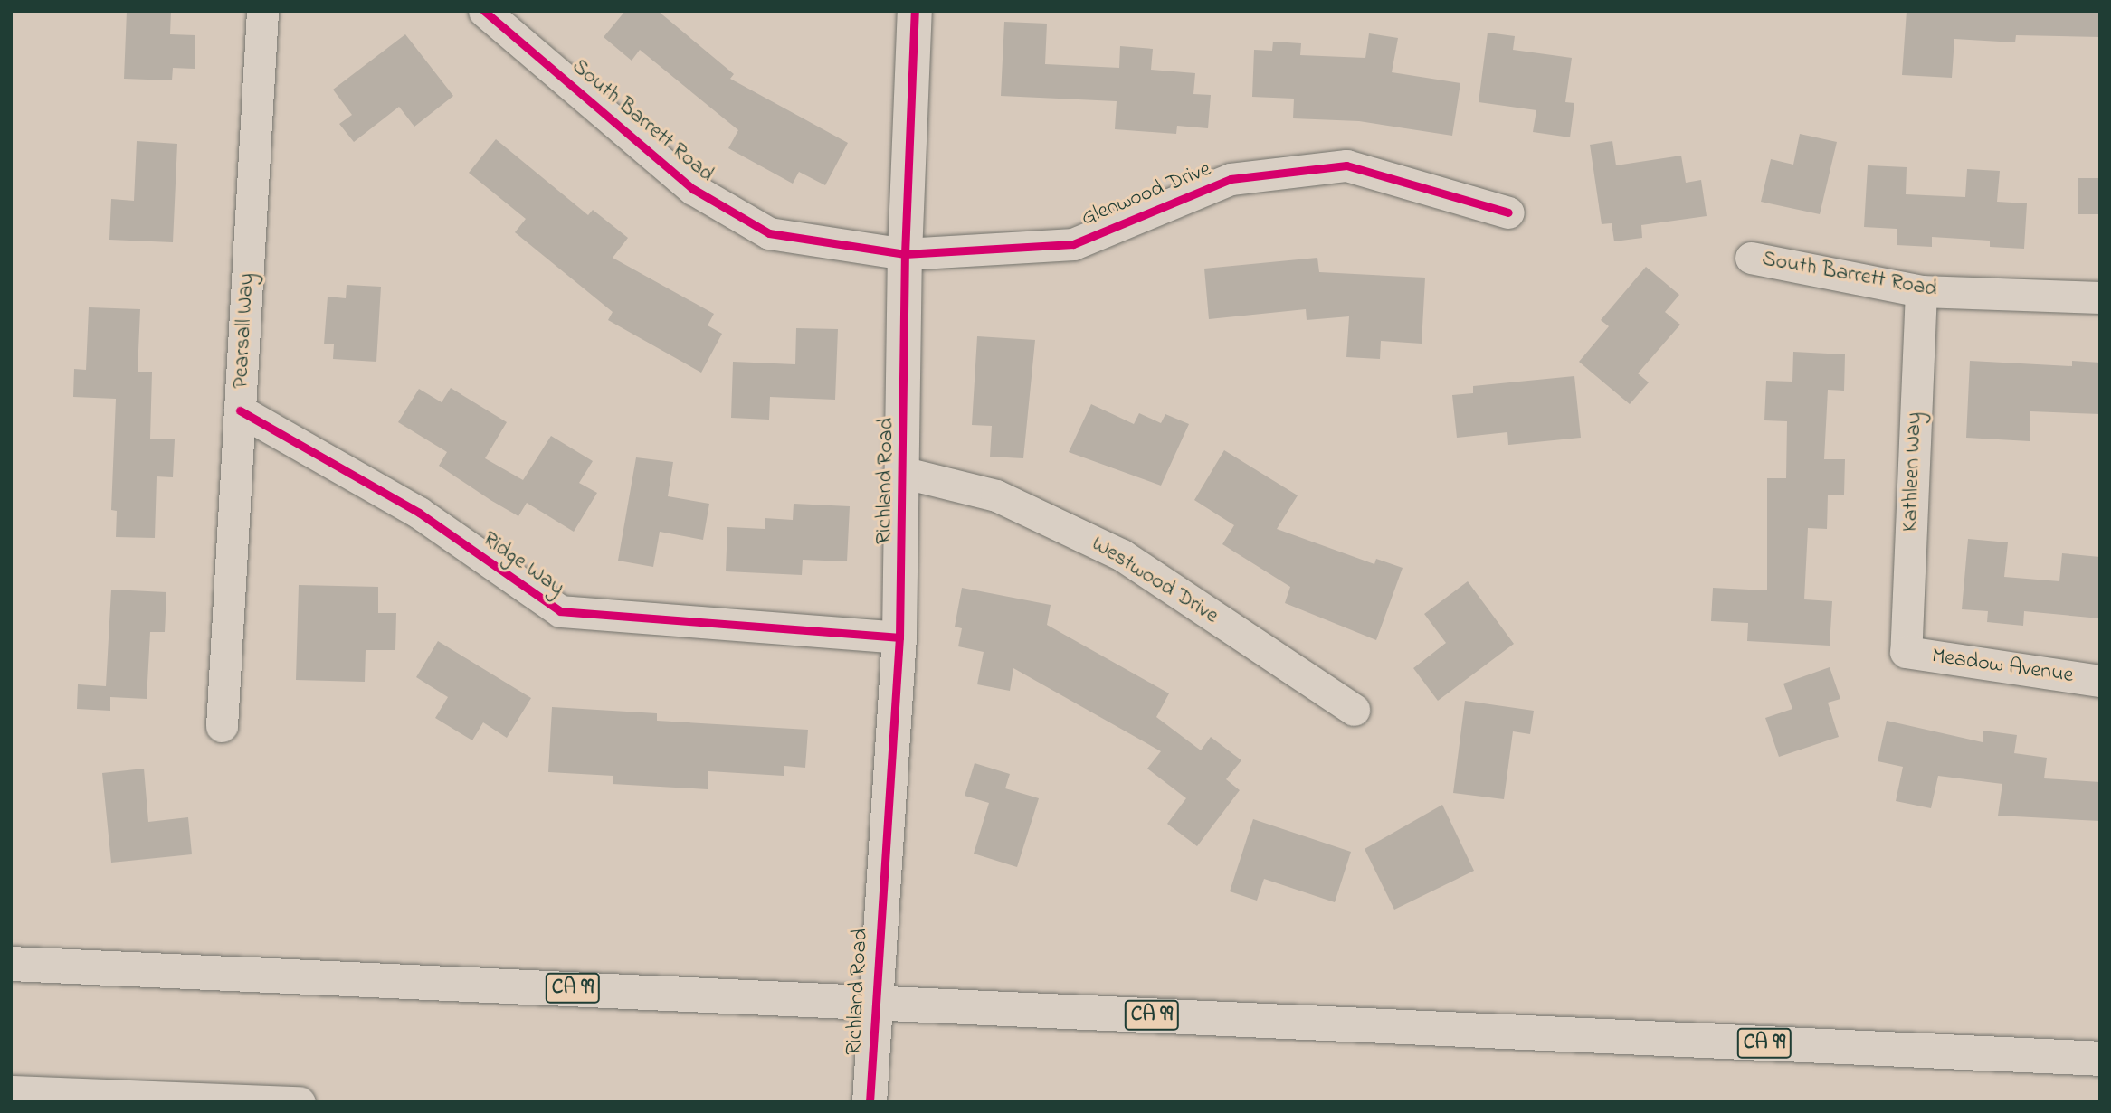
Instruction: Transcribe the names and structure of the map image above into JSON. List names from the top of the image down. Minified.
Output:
{"streets":{"main road":["Richland Road","CA 99"],"street":["South Barrett Road","Glenwood Drive","Pearsall Way","Kathleen Way","Ridge Way","Westwood Drive","Meadow Avenue"]},"crossings":[["South Barrett Road","Glenwood Drive"],["South Barrett Road","Kathleen Way"],["South Barrett Road","Richland Road"],["Glenwood Drive","Richland Road"],["Pearsall Way","Ridge Way"],["Kathleen Way","Meadow Avenue"],["Richland Road","Ridge Way"],["Richland Road","Westwood Drive"],["Richland Road","CA 99"]]}
